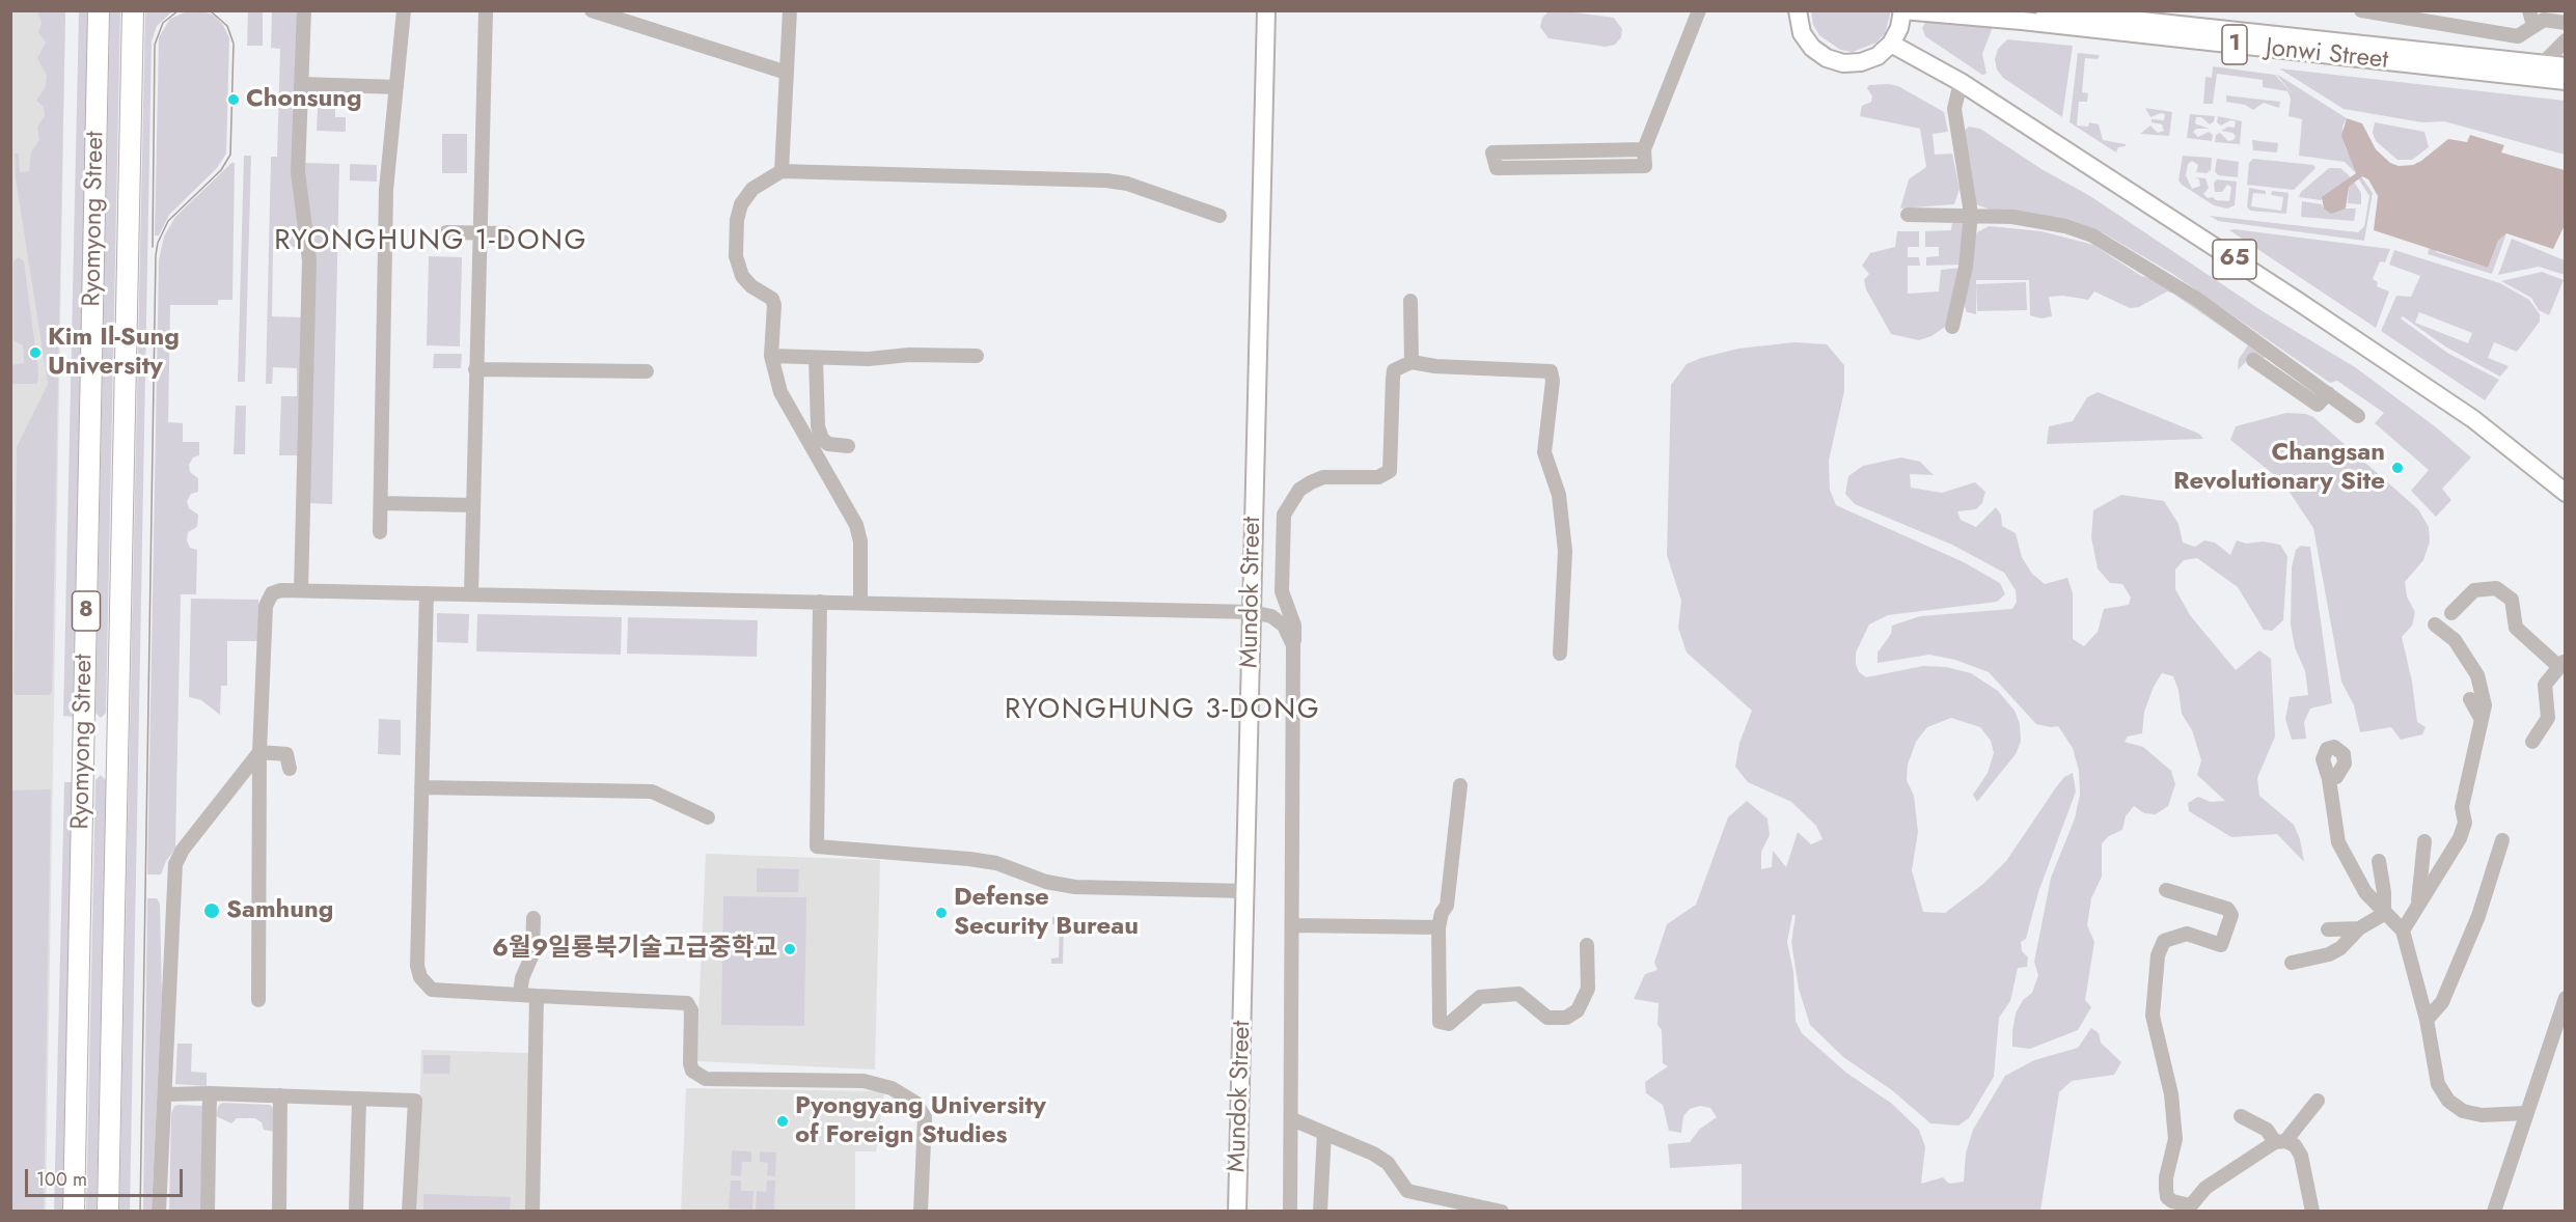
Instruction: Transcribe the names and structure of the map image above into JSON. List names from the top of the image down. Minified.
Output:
{"streets":{"highway":["Ryomyong Street","8"],"main road":["1","Jonwi Street","65","Mundok Street"]},"districts":["RYONGHUNG 1-DONG","RYONGHUNG 3-DONG"],"places":["Chonsung","Kim Il-Sung University","Changsan Revolutionary Site","Samhung","Defense Security Bureau","6월9일룡북기술고급중학교","Pyongyang University of Foreign Studies"],"scale_bar":"100 m"}
